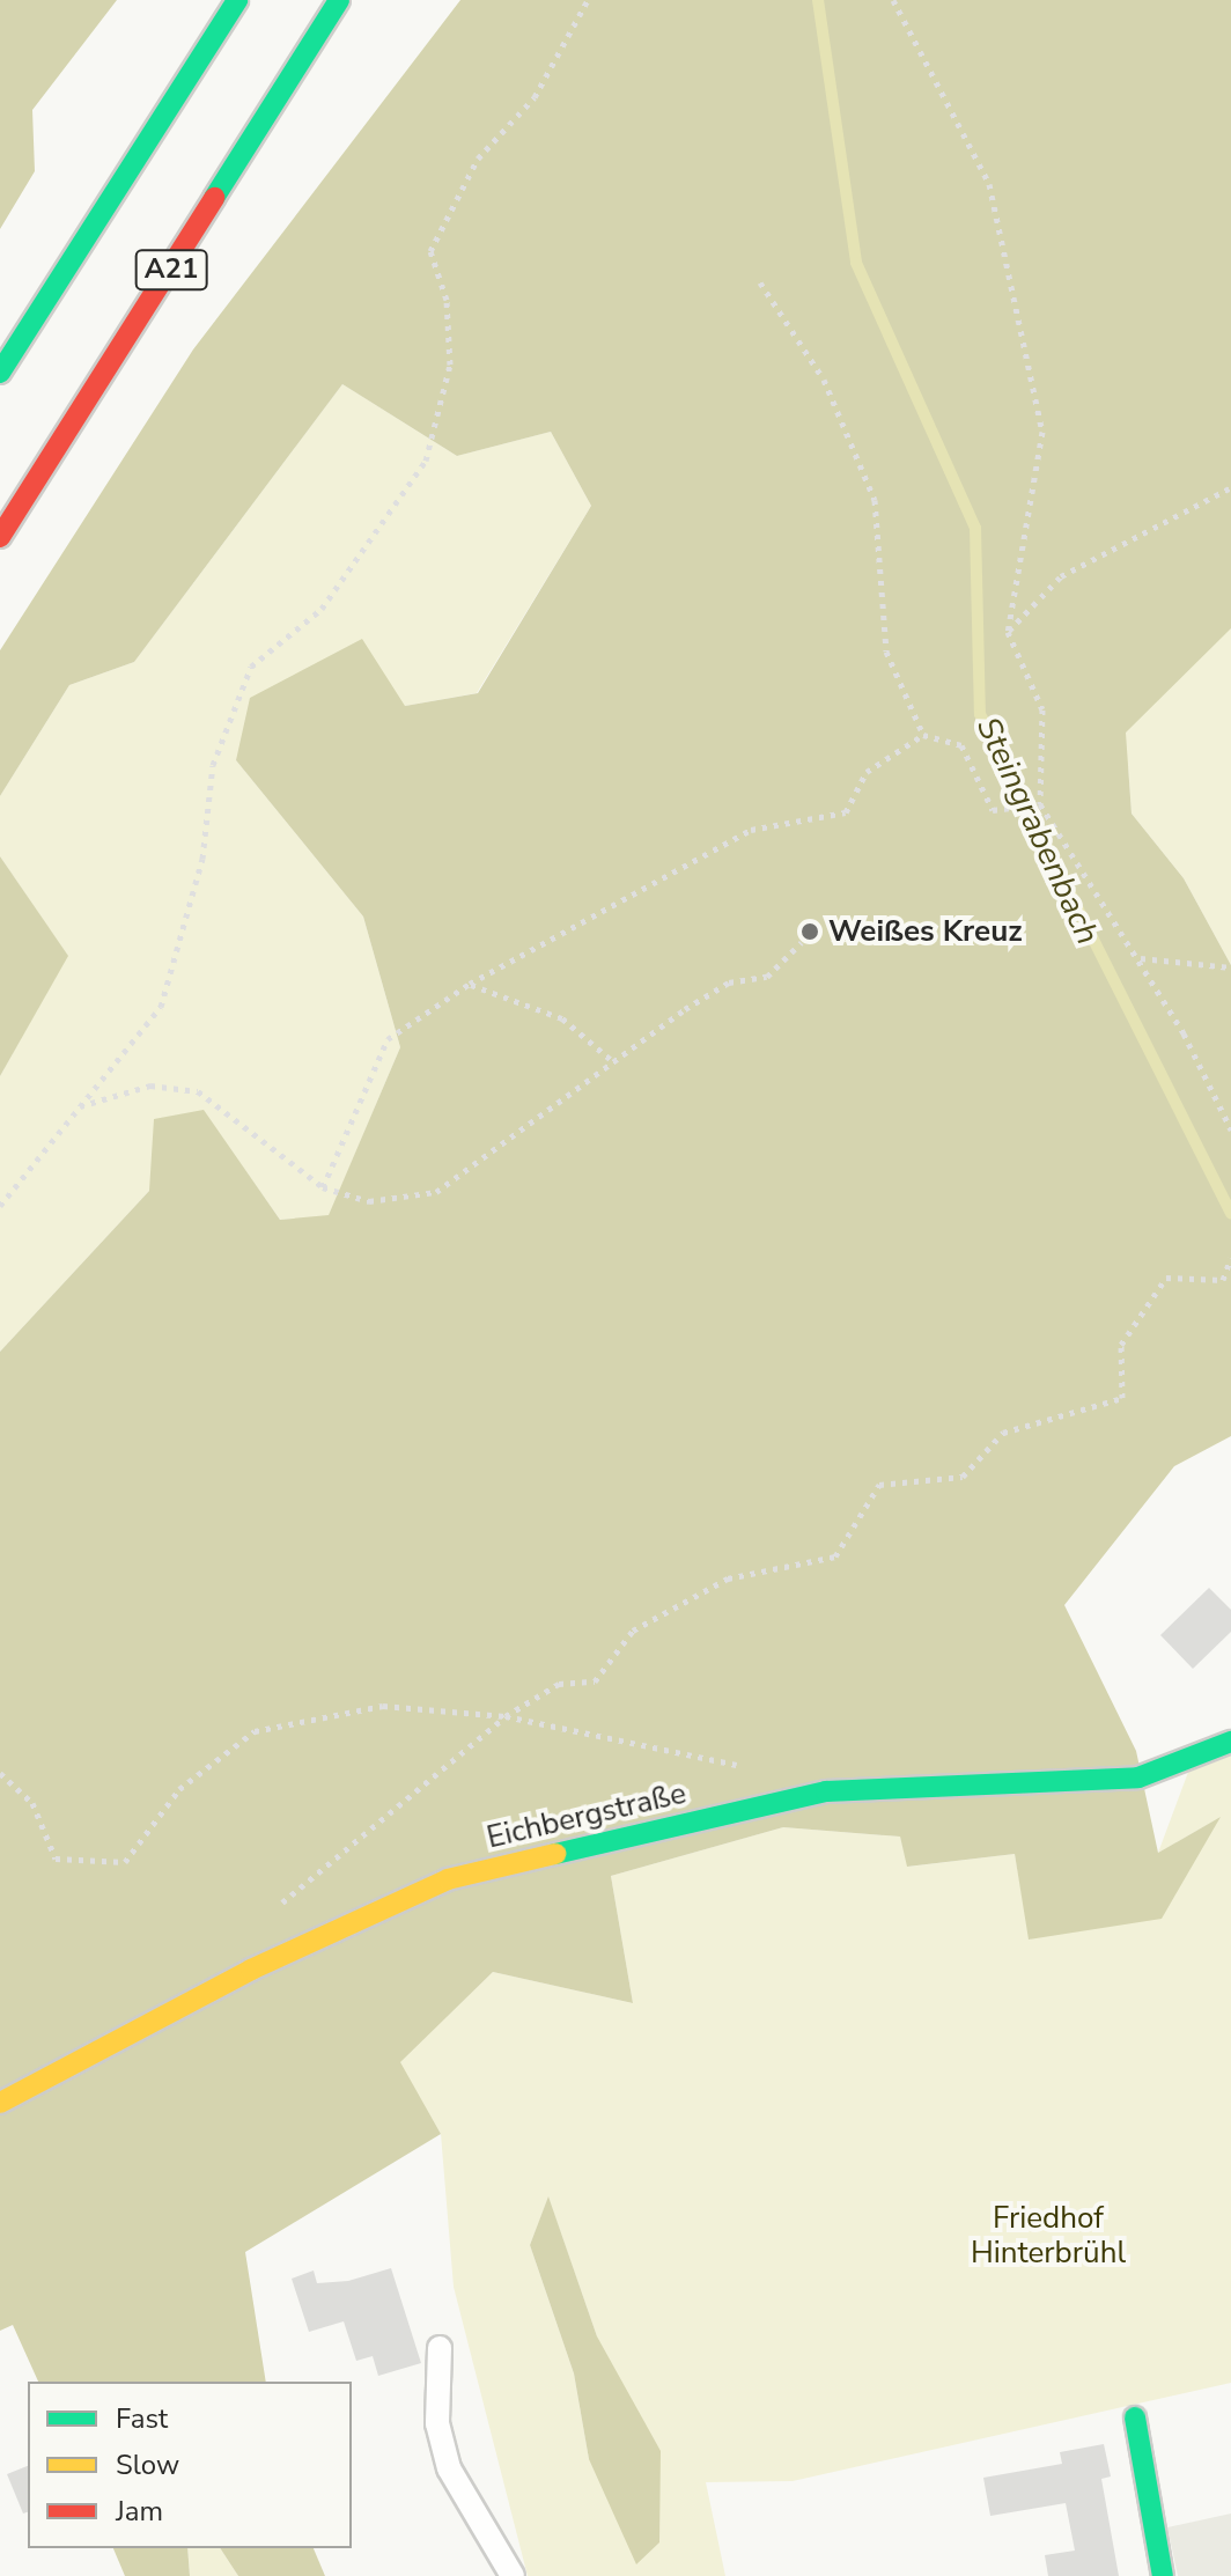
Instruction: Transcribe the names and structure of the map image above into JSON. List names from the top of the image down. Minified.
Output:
{"streets":{"main road":["A21","Eichbergstraße"]},"water":["Steingrabenbach"],"parks":["Friedhof Hinterbrühl"],"places":["Weißes Kreuz"],"legend":["Fast","Slow","Jam"]}
